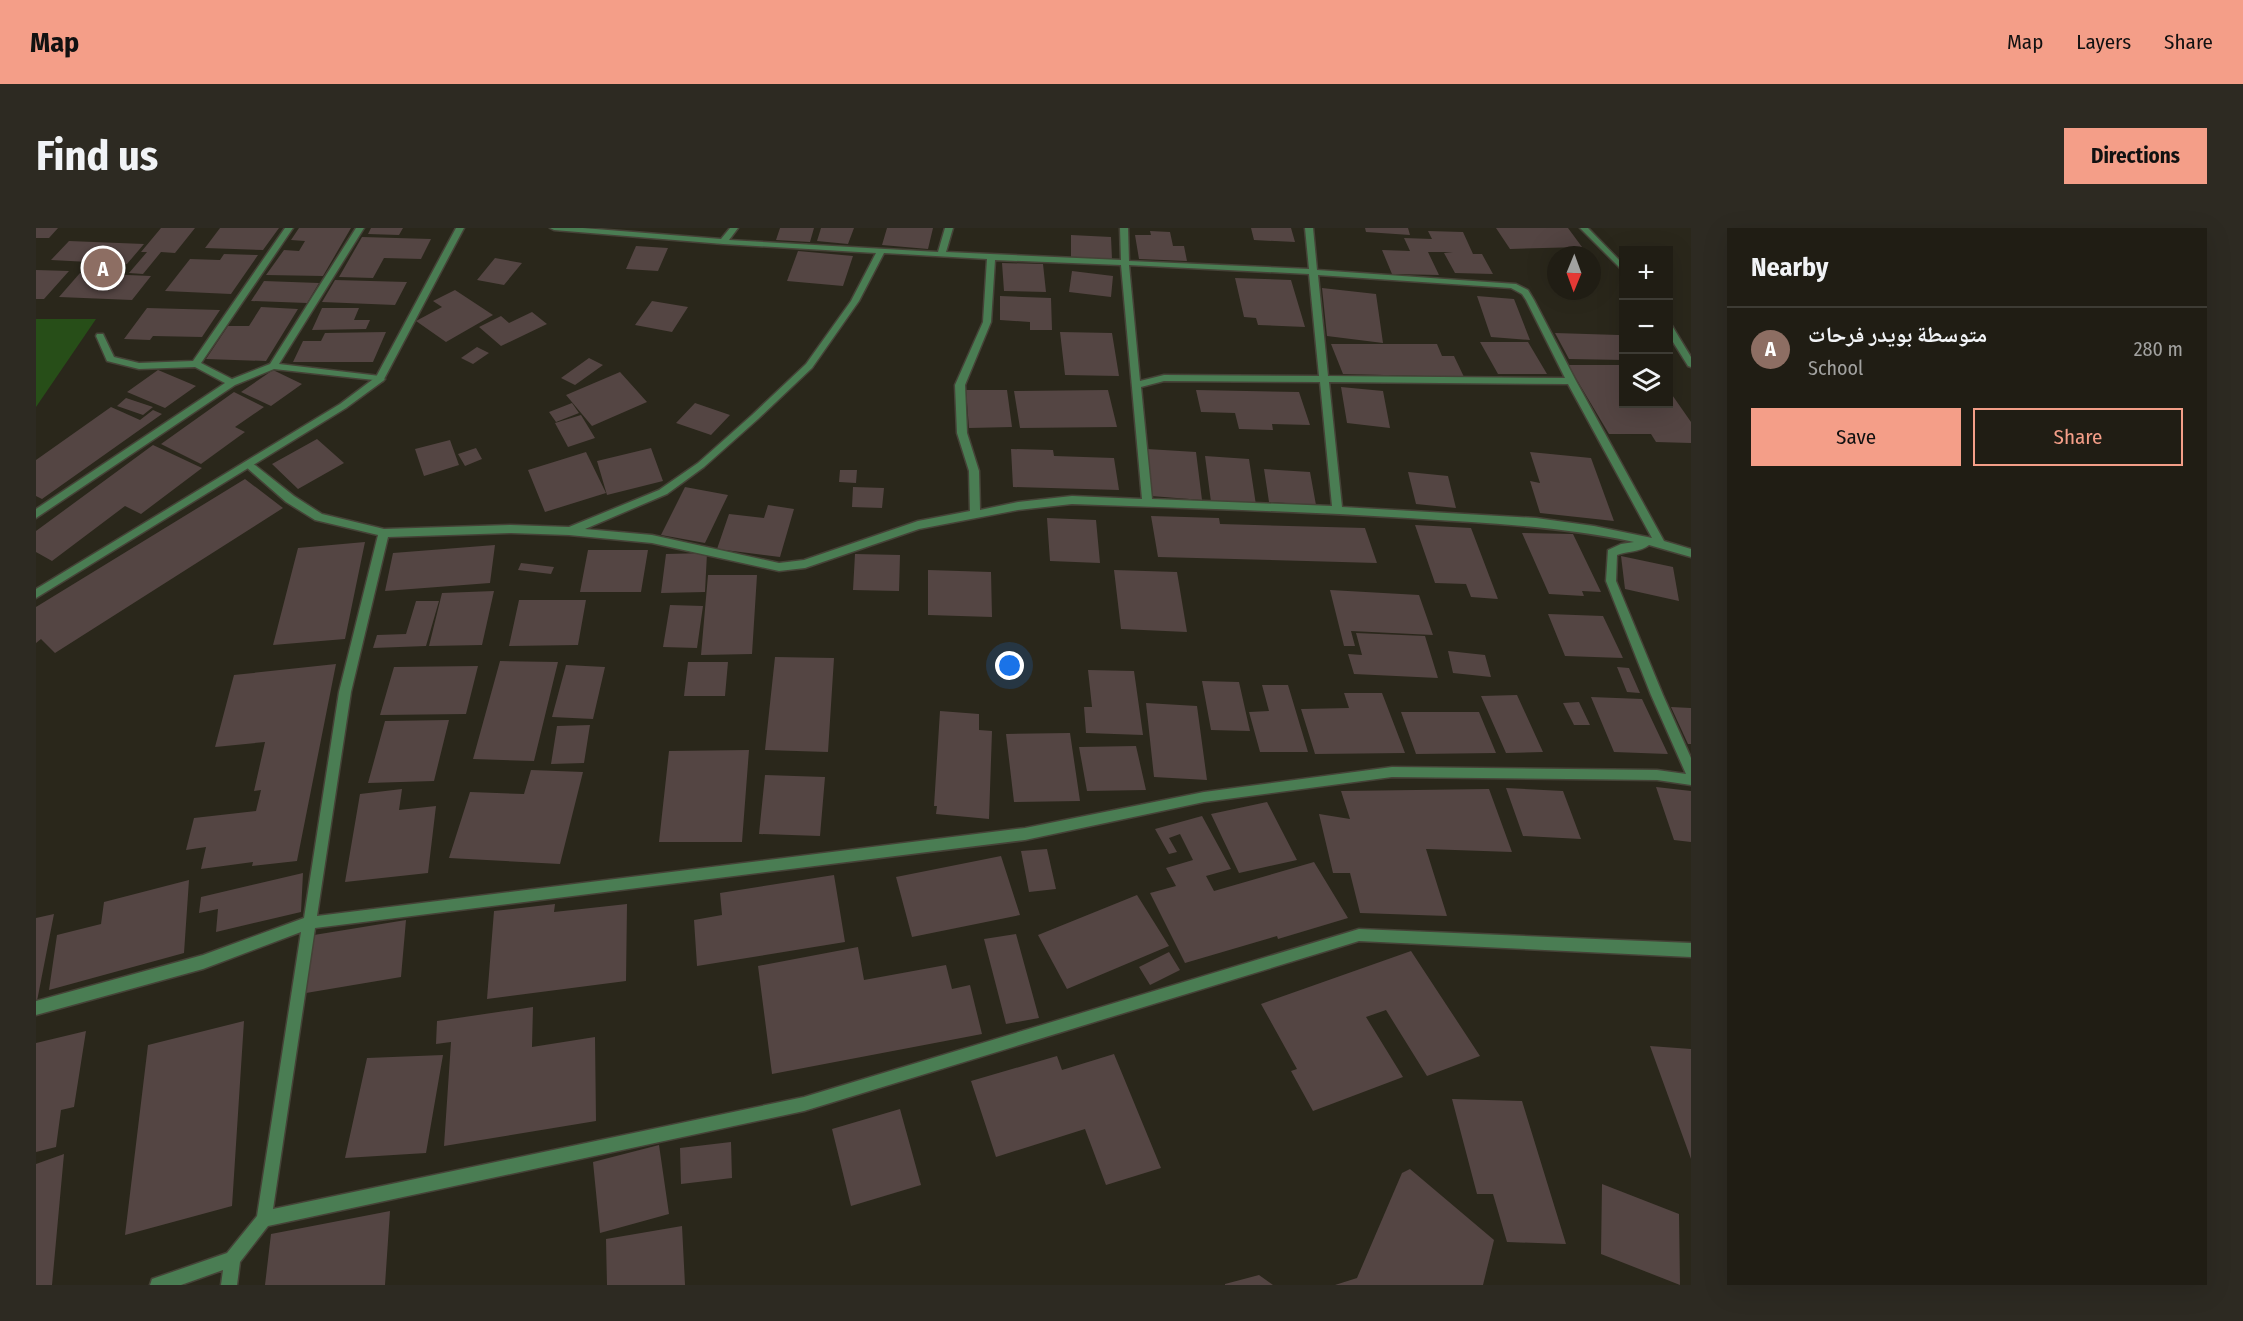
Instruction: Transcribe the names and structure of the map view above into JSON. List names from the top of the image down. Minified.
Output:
{"north":"bottom","page":{"header":"Map","nav":["Map","Layers","Share"],"buttons":["Directions",["Save","Share"]],"title":"Find us","heading":"Nearby","map_buttons":["+","−"],"pins":"A","list":[{"mark":"A","name":"متوسطة بويدر فرحات","note":"School","value":"280 m"}]}}
